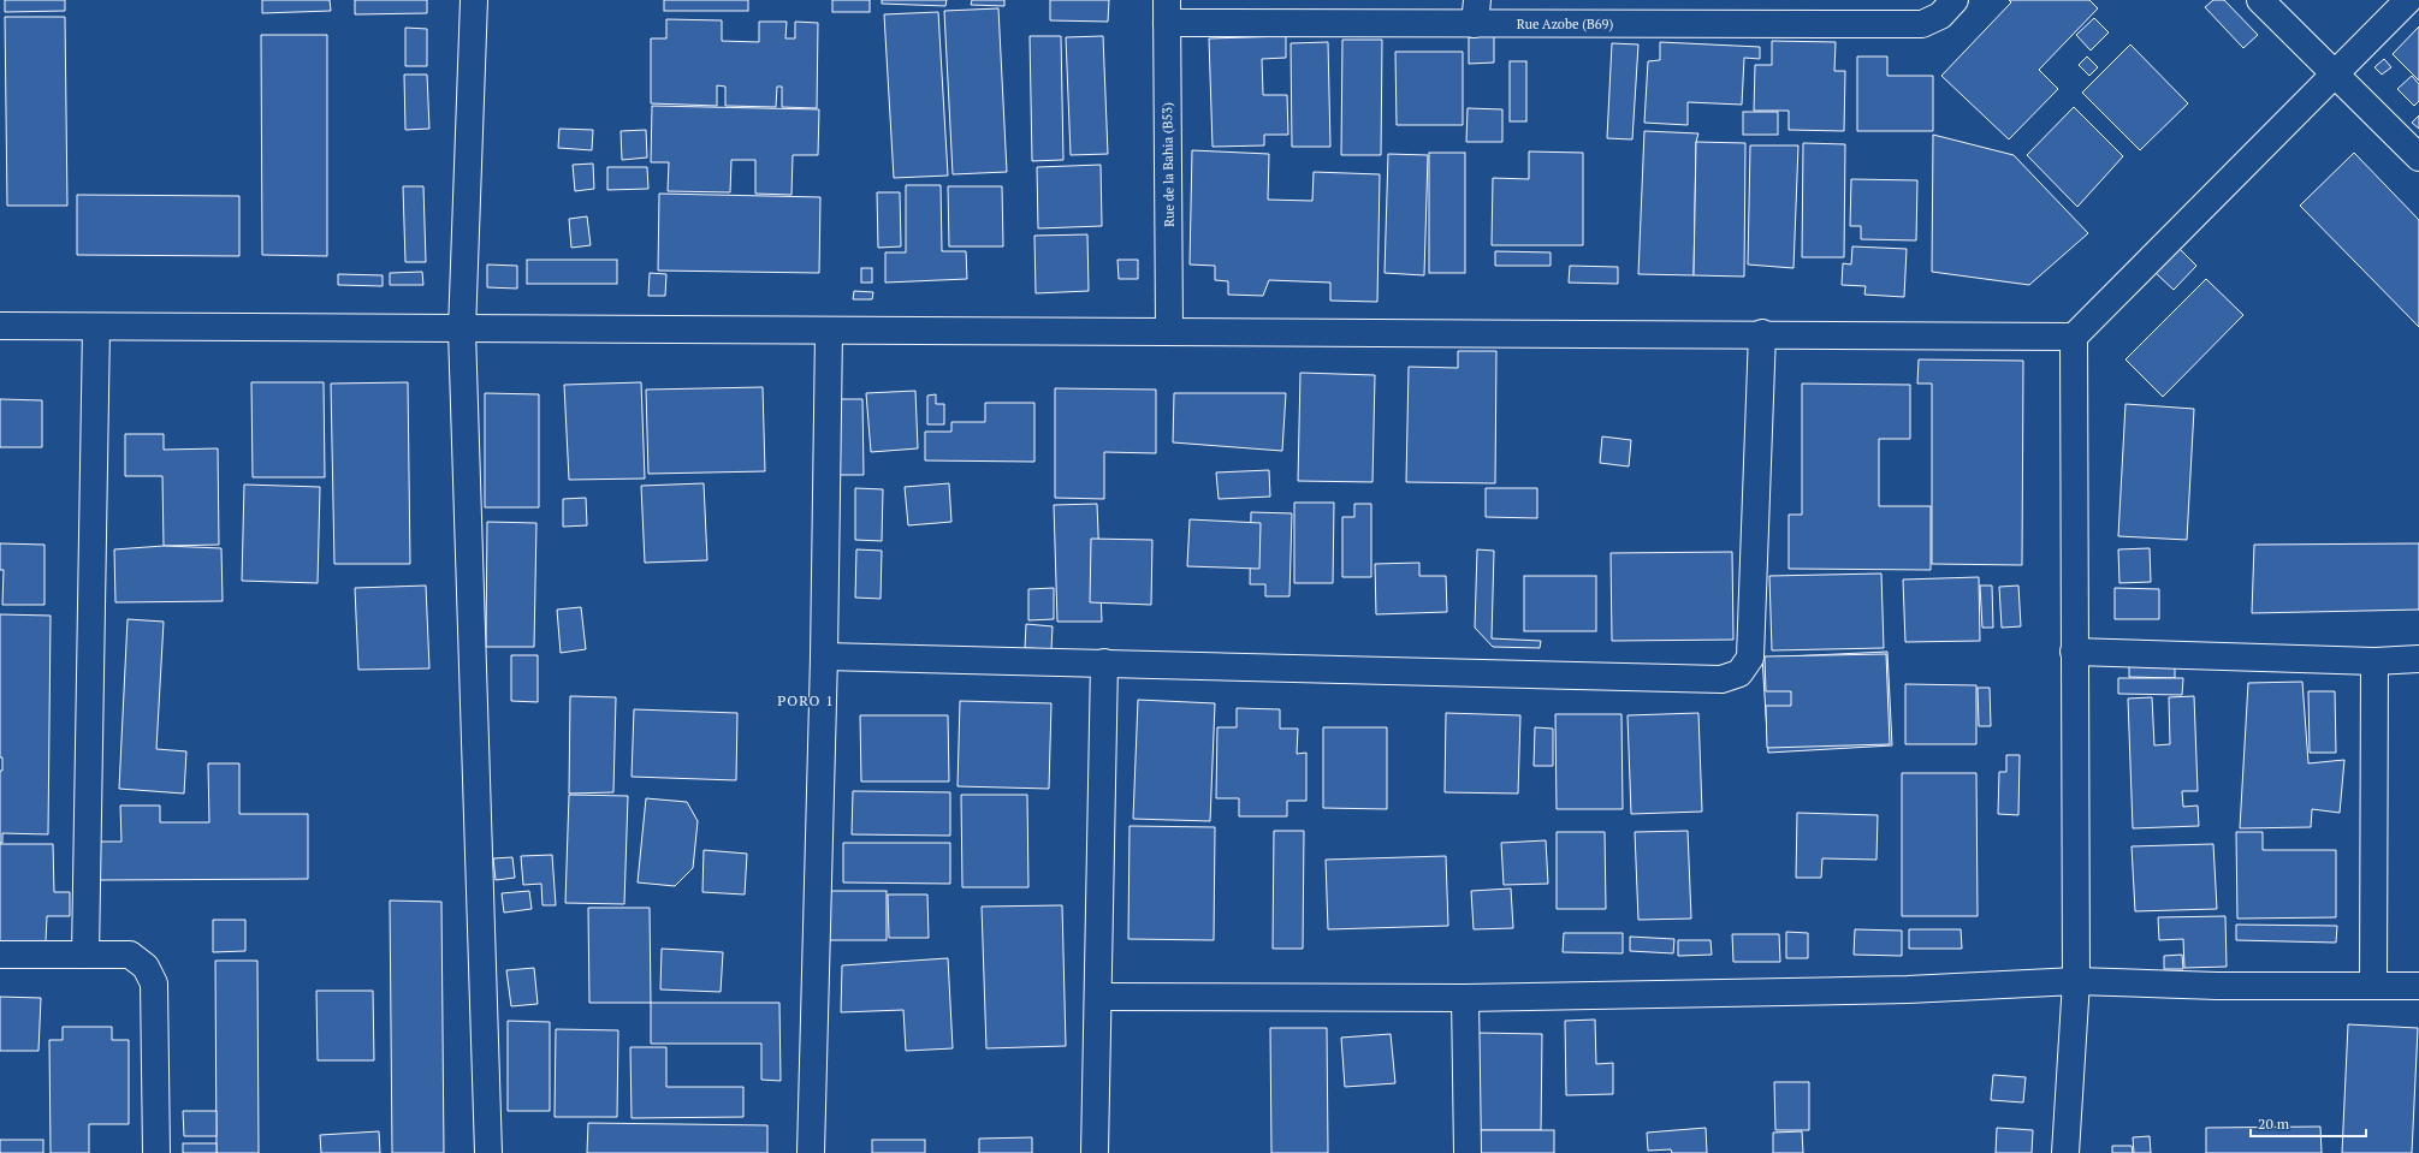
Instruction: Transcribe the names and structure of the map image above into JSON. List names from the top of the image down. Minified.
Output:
{"streets":{"street":["Rue Azobe (B69)","Rue de la Bahia (B53)"]},"crossings":[["Rue Azobe (B69)","Rue de la Bahia (B53)"]],"districts":["PORO 1"],"scale_bar":"20 m"}
